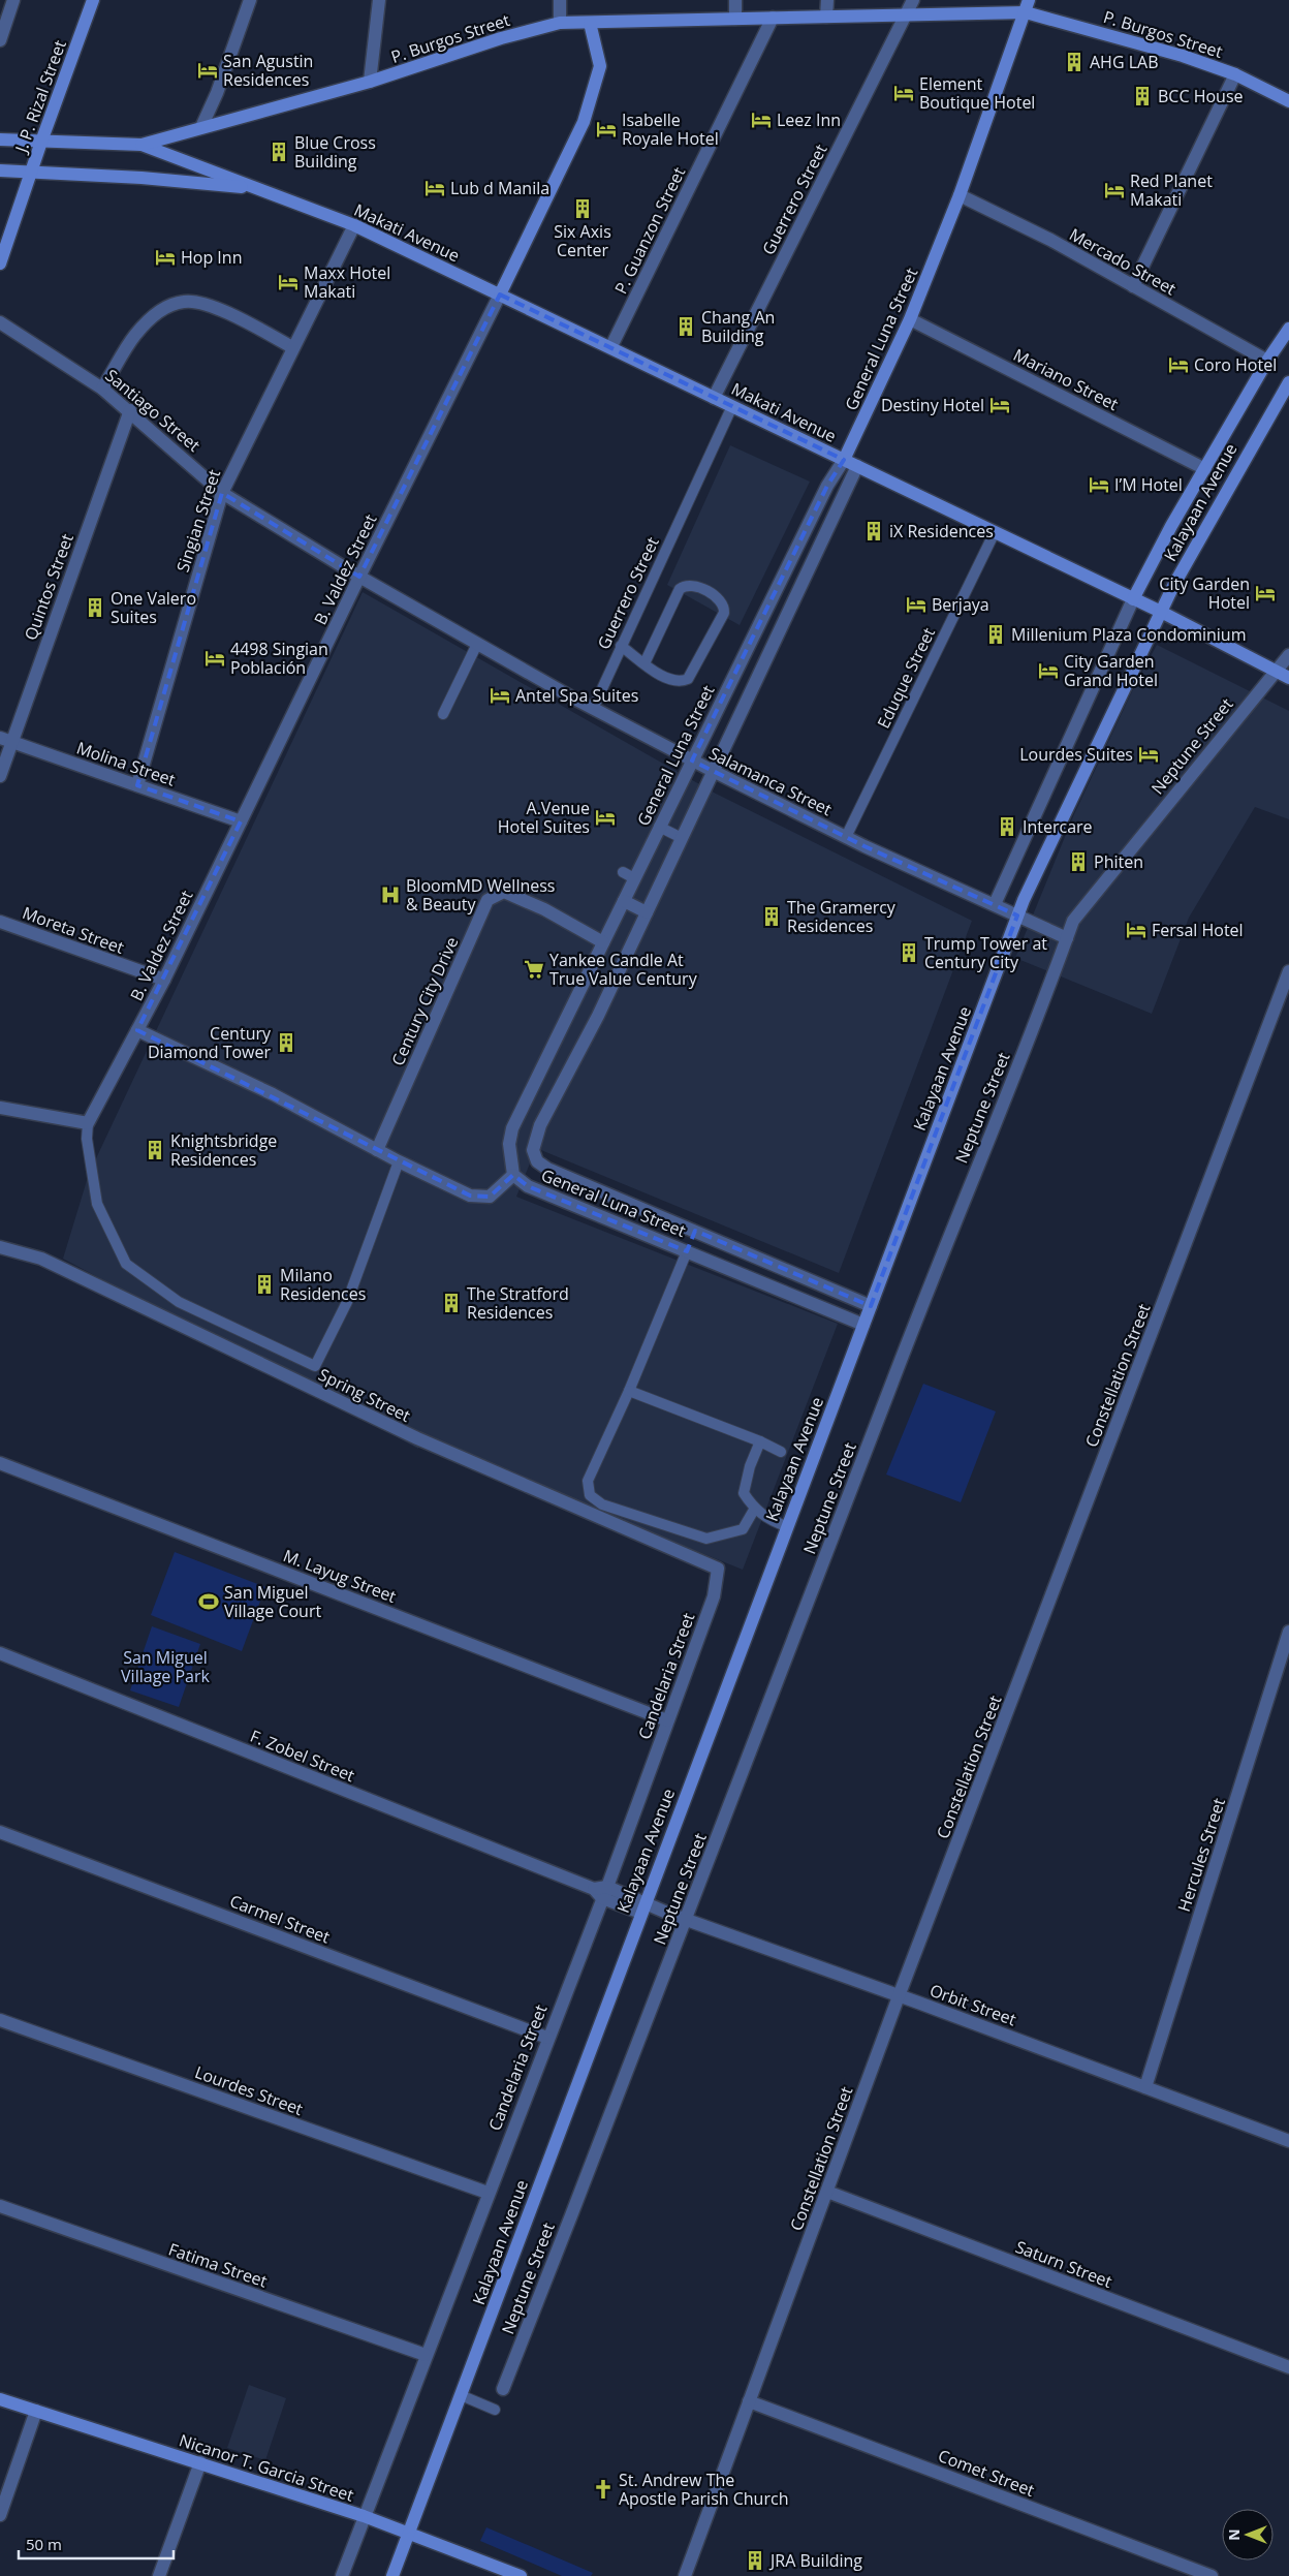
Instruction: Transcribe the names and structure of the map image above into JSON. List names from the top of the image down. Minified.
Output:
{"streets":{"main road":["P. Burgos Street","J. P. Rizal Street","Makati Avenue","General Luna Street","Kalayaan Avenue","B. Valdez Street","Nicanor T. Garcia Street"],"street":["Guerrero Street","P. Guanzon Street","Mercado Street","Mariano Street","Santiago Street","Singian Street","Quintos Street","Neptune Street","Molina Street","Salamanca Street","Moreta Street","Century City Drive","Constellation Street","Spring Street","M. Layug Street","Candelaria Street","F. Zobel Street","Hercules Street","Carmel Street","Orbit Street","Lourdes Street","Saturn Street","Fatima Street","Comet Street"],"lane":["Eduque Street"]},"crossings":[["P. Burgos Street","Guerrero Street"],["P. Burgos Street","P. Guanzon Street"],["P. Burgos Street","Makati Avenue"],["P. Burgos Street","General Luna Street"],["P. Burgos Street","B. Valdez Street"],["J. P. Rizal Street","Makati Avenue"],["Guerrero Street","Makati Avenue"],["Guerrero Street","Salamanca Street"],["P. Guanzon Street","Makati Avenue"],["Makati Avenue","General Luna Street"],["Makati Avenue","Kalayaan Avenue"],["Makati Avenue","Singian Street"],["Makati Avenue","B. Valdez Street"],["Makati Avenue","Eduque Street"],["Makati Avenue","Neptune Street"],["Mercado Street","General Luna Street"],["Mercado Street","Kalayaan Avenue"],["General Luna Street","Mariano Street"],["General Luna Street","Kalayaan Avenue"],["General Luna Street","Salamanca Street"],["General Luna Street","Century City Drive"],["Mariano Street","Kalayaan Avenue"],["Santiago Street","Singian Street"],["Santiago Street","B. Valdez Street"],["Santiago Street","Quintos Street"],["Santiago Street","Salamanca Street"],["Kalayaan Avenue","Salamanca Street"],["Kalayaan Avenue","F. Zobel Street"],["Kalayaan Avenue","Orbit Street"],["Kalayaan Avenue","Nicanor T. Garcia Street"],["Singian Street","Molina Street"],["B. Valdez Street","Molina Street"],["B. Valdez Street","Salamanca Street"],["B. Valdez Street","Moreta Street"],["Quintos Street","Molina Street"],["Eduque Street","Salamanca Street"],["Neptune Street","Salamanca Street"],["Neptune Street","Orbit Street"],["Constellation Street","Orbit Street"],["Constellation Street","Saturn Street"],["Constellation Street","Comet Street"],["Spring Street","Candelaria Street"],["M. Layug Street","Candelaria Street"],["Candelaria Street","F. Zobel Street"],["Candelaria Street","Carmel Street"],["Candelaria Street","Lourdes Street"],["Candelaria Street","Fatima Street"],["Candelaria Street","Nicanor T. Garcia Street"],["F. Zobel Street","Orbit Street"],["Hercules Street","Orbit Street"]],"parks":["San Miguel Village Park"],"places":{"building":["AHG LAB","BCC House","Blue Cross Building","Six Axis Center","Chang An Building","iX Residences","One Valero Suites","Millenium Plaza Condominium","Intercare","Phiten","The Gramercy Residences","Trump Tower at Century City","Century Diamond Tower","Knightsbridge Residences","Milano Residences","The Stratford Residences","JRA Building"],"hotel":["San Agustin Residences","Element Boutique Hotel","Leez Inn","Isabelle Royale Hotel","Lub d Manila","Red Planet Makati","Hop Inn","Maxx Hotel Makati","Coro Hotel","Destiny Hotel","I’M Hotel","City Garden Hotel","Berjaya","4498 Singian Población","City Garden Grand Hotel","Antel Spa Suites","Lourdes Suites","A.Venue Hotel Suites","Fersal Hotel"],"hospital":["BloomMD Wellness & Beauty"],"supermarket":["Yankee Candle At True Value Century"],"sports":["San Miguel Village Court"],"church":["St. Andrew The Apostle Parish Church"]},"scale_bar":"50 m","north":"left"}
